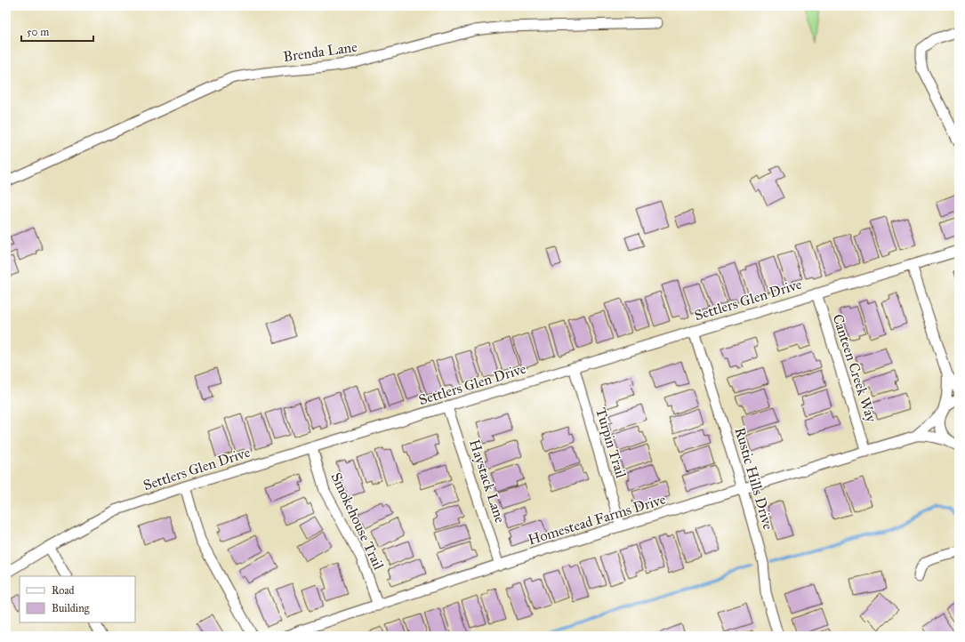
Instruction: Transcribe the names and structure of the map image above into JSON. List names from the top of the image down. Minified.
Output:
{"streets":{"street":["Brenda Lane","Settlers Glen Drive","Canteen Creek Way","Turpin Trail","Rustic Hills Drive","Haystack Lane","Homestead Farms Drive","Smokehouse Trail"]},"crossings":[["Settlers Glen Drive","Canteen Creek Way"],["Settlers Glen Drive","Turpin Trail"],["Settlers Glen Drive","Rustic Hills Drive"],["Settlers Glen Drive","Haystack Lane"],["Settlers Glen Drive","Smokehouse Trail"],["Canteen Creek Way","Homestead Farms Drive"],["Turpin Trail","Homestead Farms Drive"],["Rustic Hills Drive","Homestead Farms Drive"],["Haystack Lane","Homestead Farms Drive"],["Homestead Farms Drive","Smokehouse Trail"]],"legend":["Road","Building"],"scale_bar":"50 m"}
